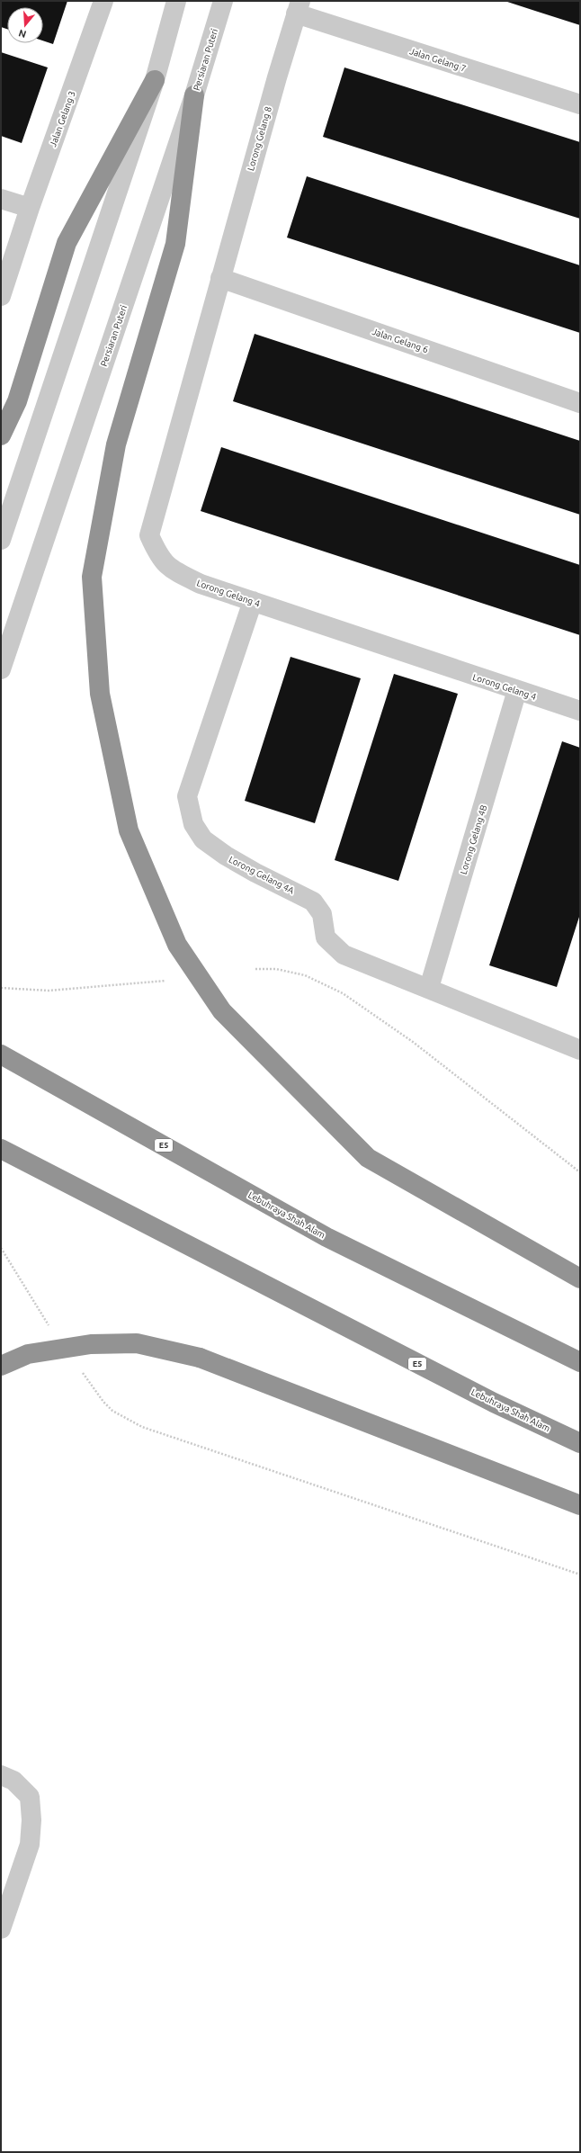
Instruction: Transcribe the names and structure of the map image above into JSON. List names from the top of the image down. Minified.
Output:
{"streets":{"highway":["E5","Lebuhraya Shah Alam"],"street":["Persiaran Puteri","Jalan Gelang 7","Jalan Gelang 3","Lorong Gelang 8","Jalan Gelang 6","Lorong Gelang 4","Lorong Gelang 4B","Lorong Gelang 4A"]},"crossings":[["Jalan Gelang 7","Lorong Gelang 8"],["Lorong Gelang 8","Jalan Gelang 6"],["Lorong Gelang 8","Lorong Gelang 4"],["Jalan Gelang 6","Lorong Gelang 4"],["Lorong Gelang 4","Lorong Gelang 4B"],["Lorong Gelang 4","Lorong Gelang 4A"],["Lorong Gelang 4B","Lorong Gelang 4A"]],"north":"bottom"}
